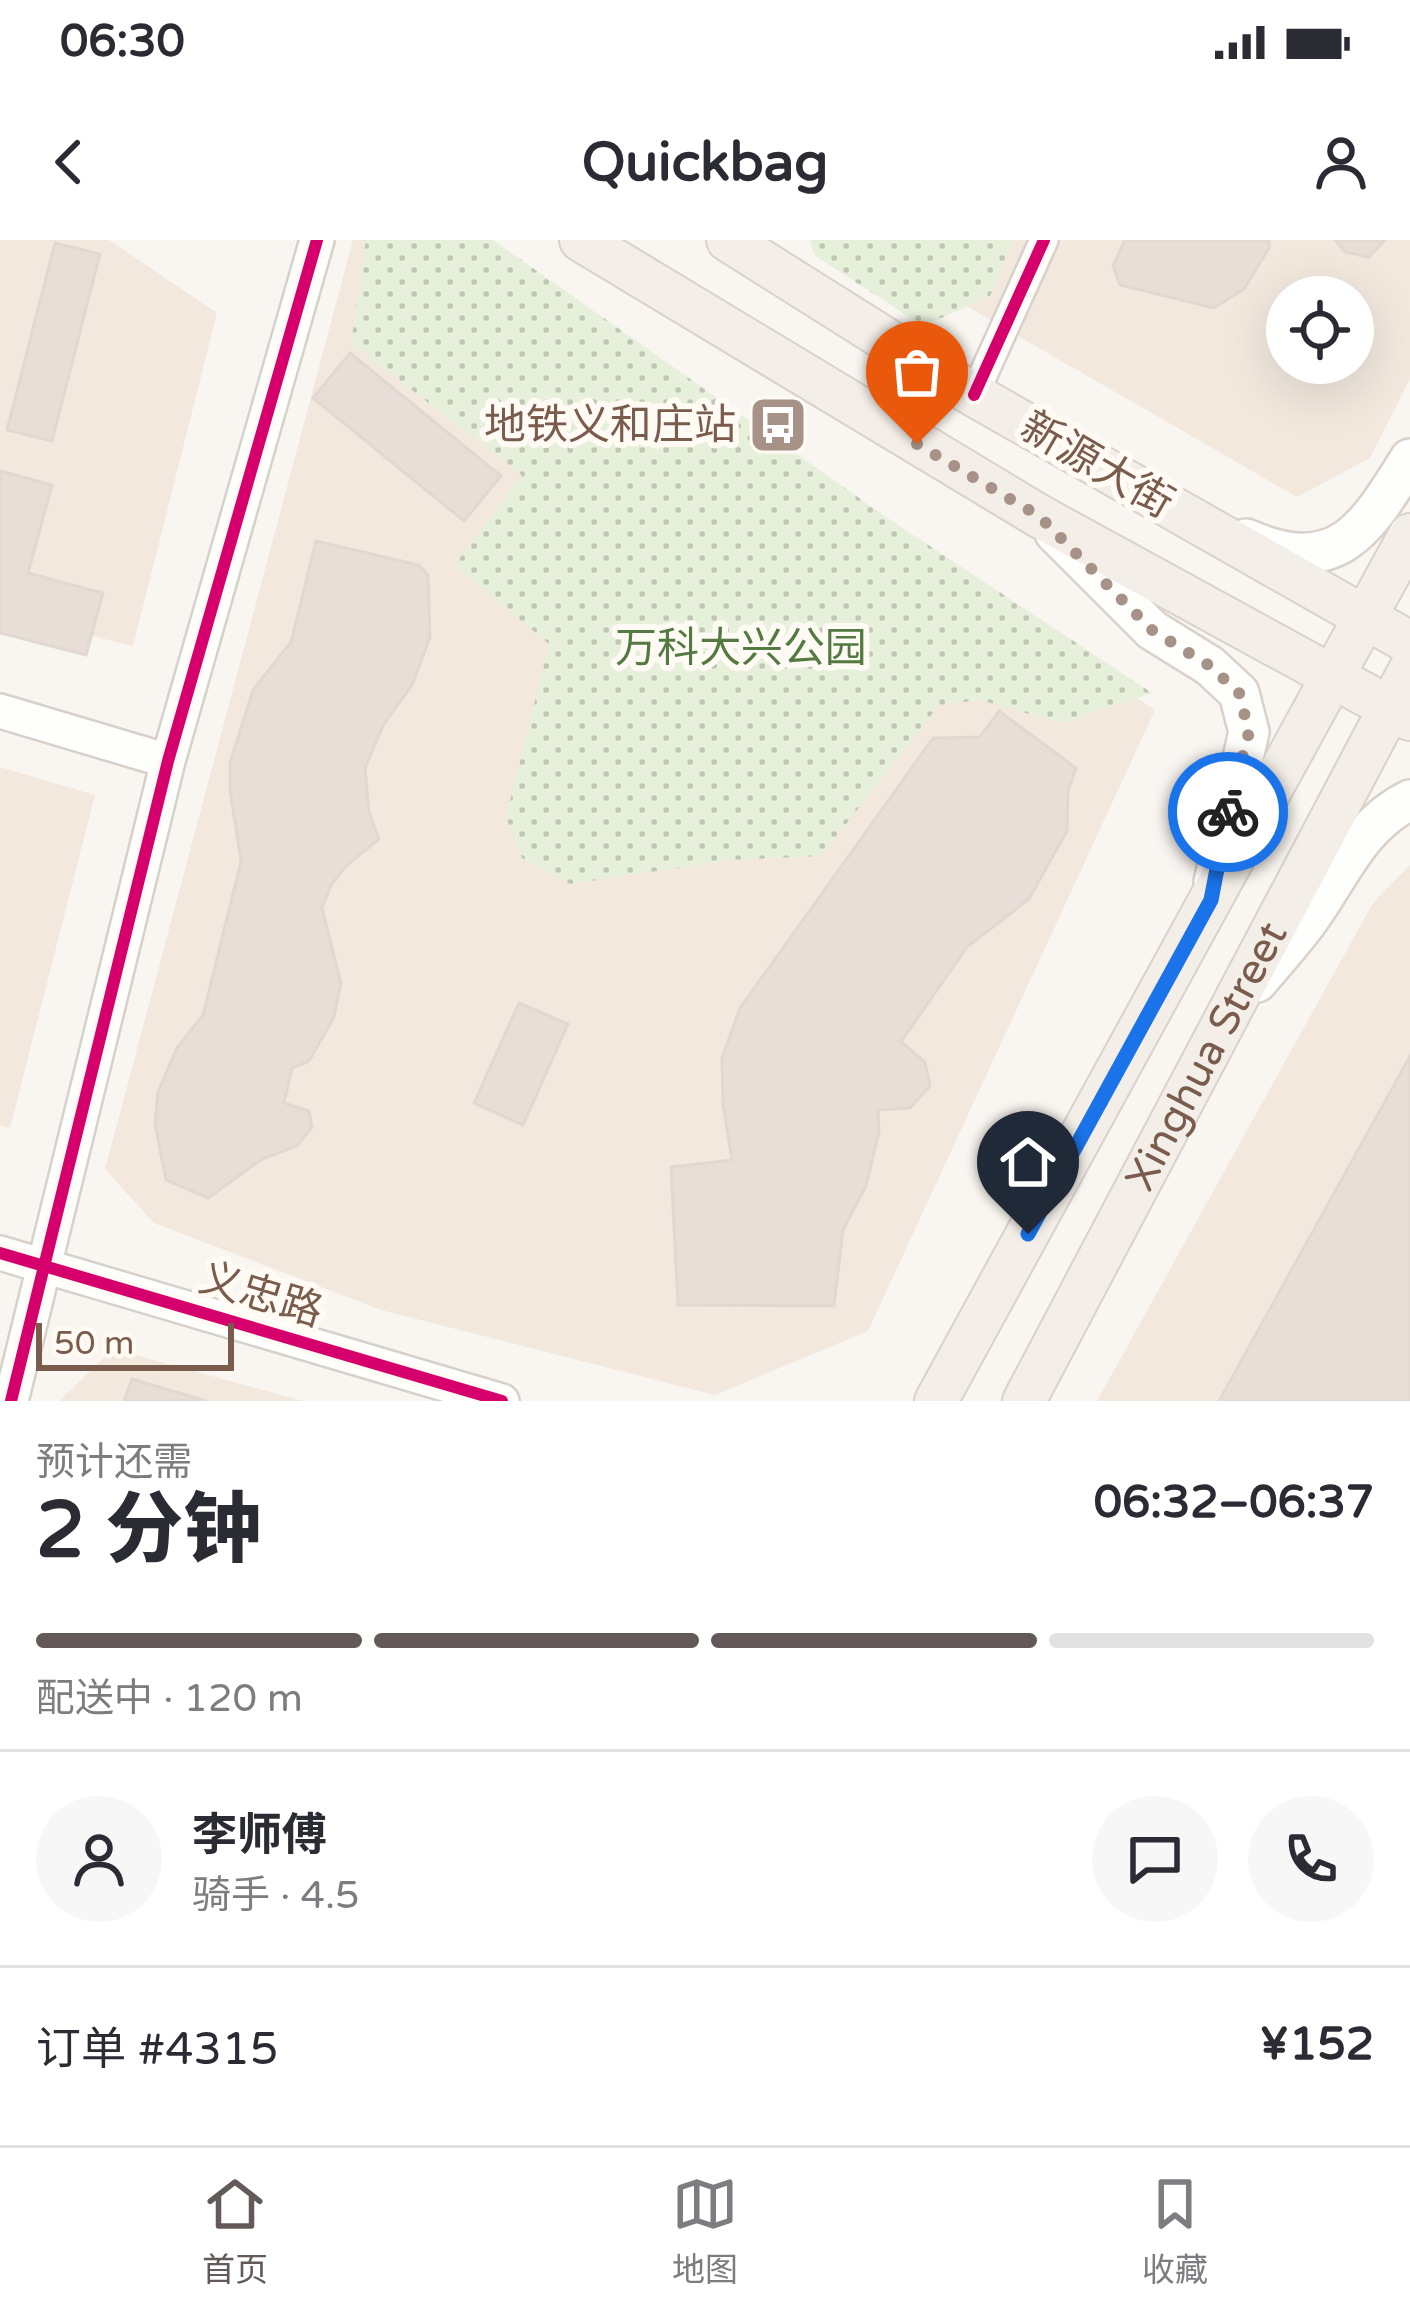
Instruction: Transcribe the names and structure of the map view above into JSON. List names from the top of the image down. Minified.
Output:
{"streets":{"main road":["新源大街","Xinghua Street"],"street":["义忠路"]},"crossings":[["新源大街","Xinghua Street"]],"parks":["万科大兴公园"],"places":{"bus stop":["地铁义和庄站"]},"scale_bar":"50 m","page":{"status":"06:30","header":"Quickbag","scale":"50 m","heading":["2 分钟","预计还需","06:32–06:37"],"panel":["李师傅","骑手 · 4.5","订单 #4315","¥152"],"bar":"配送中 · 120 m","tabs":["首页","地图","收藏"]}}
